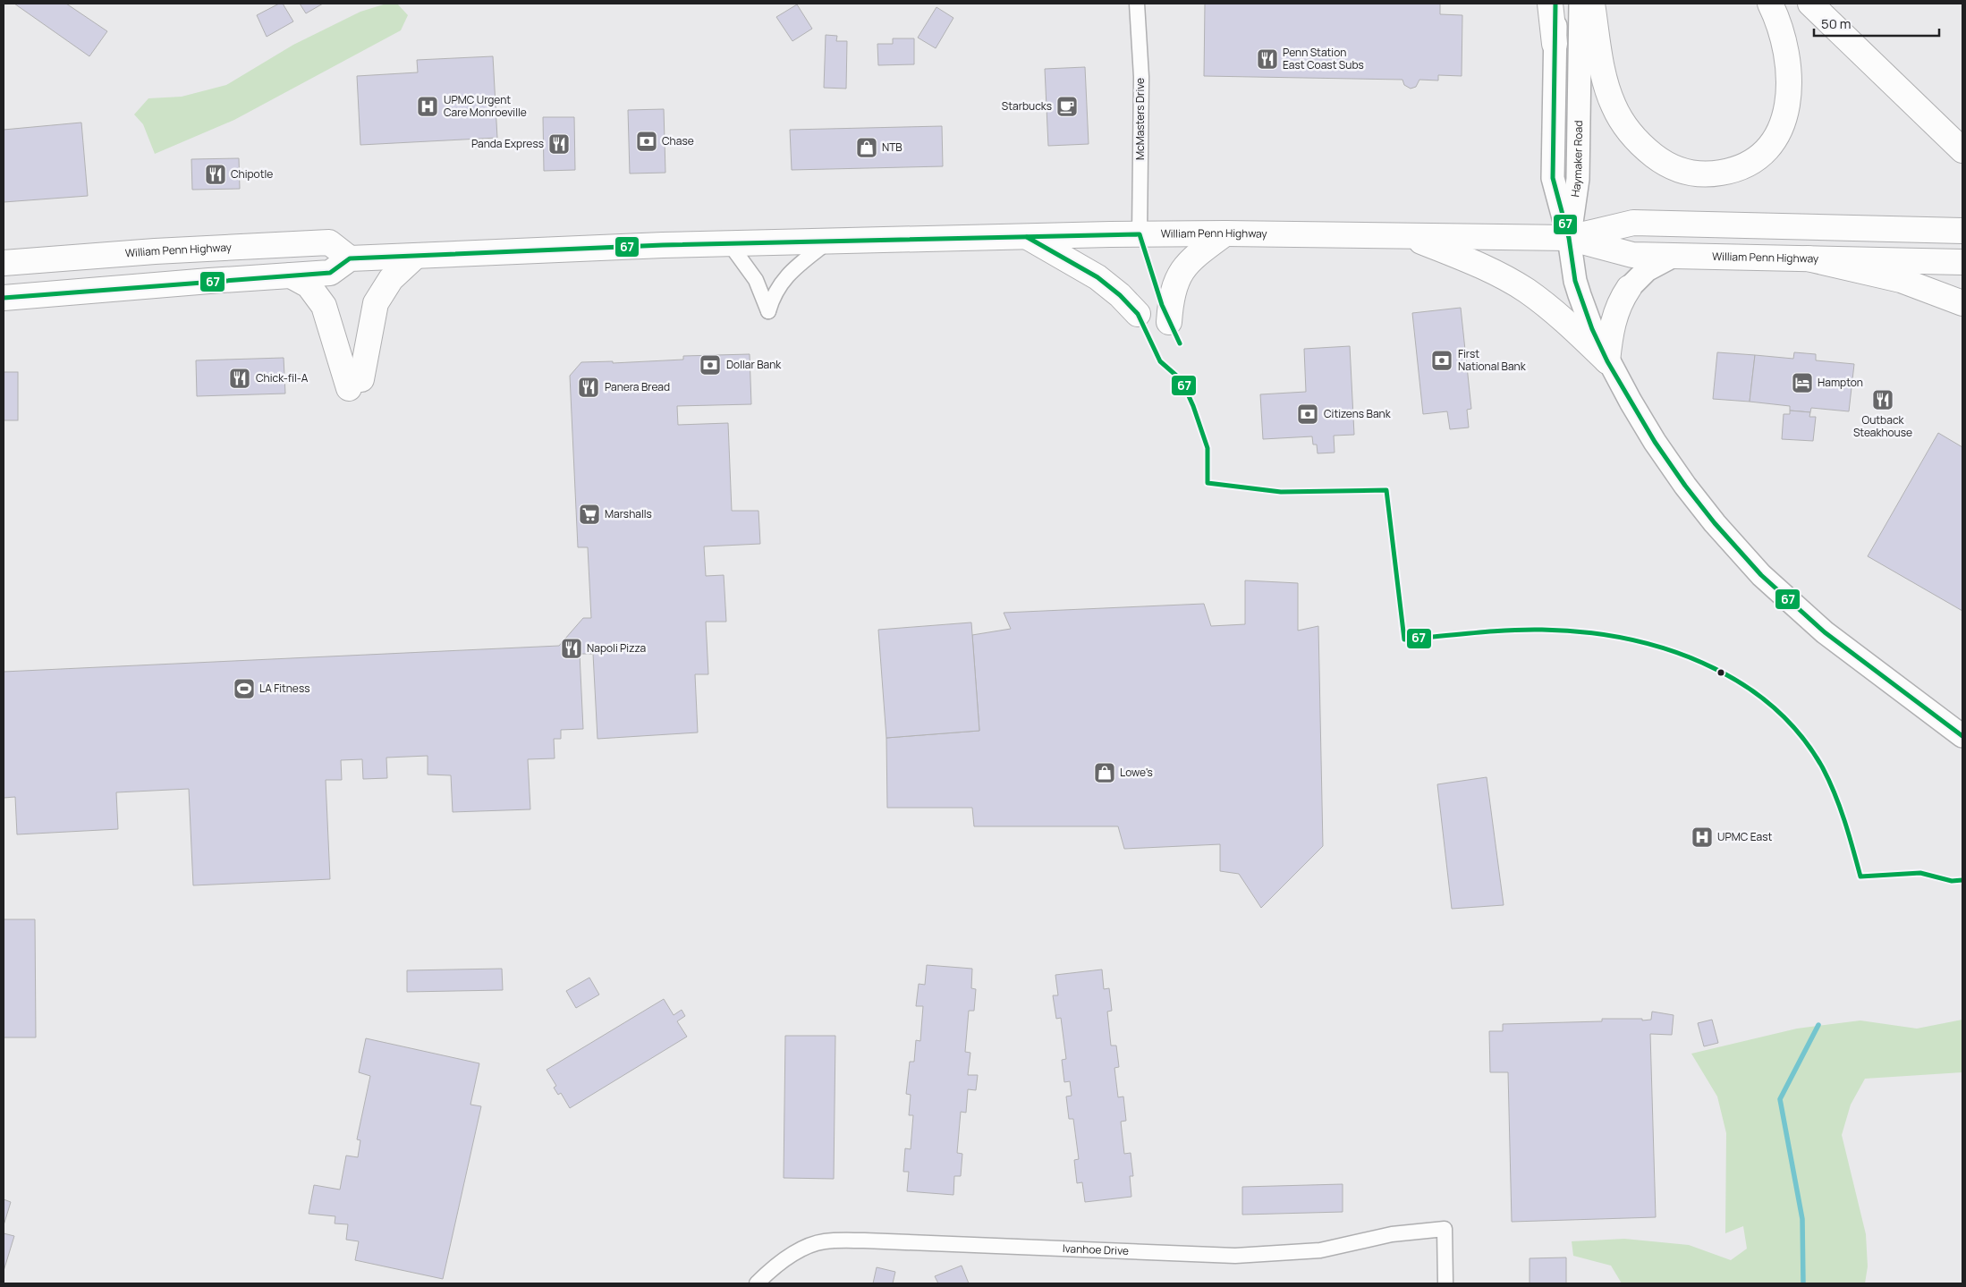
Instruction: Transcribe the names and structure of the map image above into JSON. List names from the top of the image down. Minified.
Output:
{"streets":{"highway":["William Penn Highway"],"main road":["Haymaker Road"],"street":["McMasters Drive","Ivanhoe Drive"]},"crossings":[["McMasters Drive","William Penn Highway"],["Haymaker Road","William Penn Highway"]],"places":{"restaurant":["Penn Station East Coast Subs","Panda Express","Chipotle","Chick-fil-A","Panera Bread","Outback Steakhouse","Napoli Pizza"],"hospital":["UPMC Urgent Care Monroeville","UPMC East"],"cafe":["Starbucks"],"bank":["Chase","First National Bank","Dollar Bank","Citizens Bank"],"shop":["NTB","Lowe's"],"hotel":["Hampton"],"supermarket":["Marshalls"],"sports":["LA Fitness"]},"lines":["transit line 67"],"scale_bar":"50 m"}
